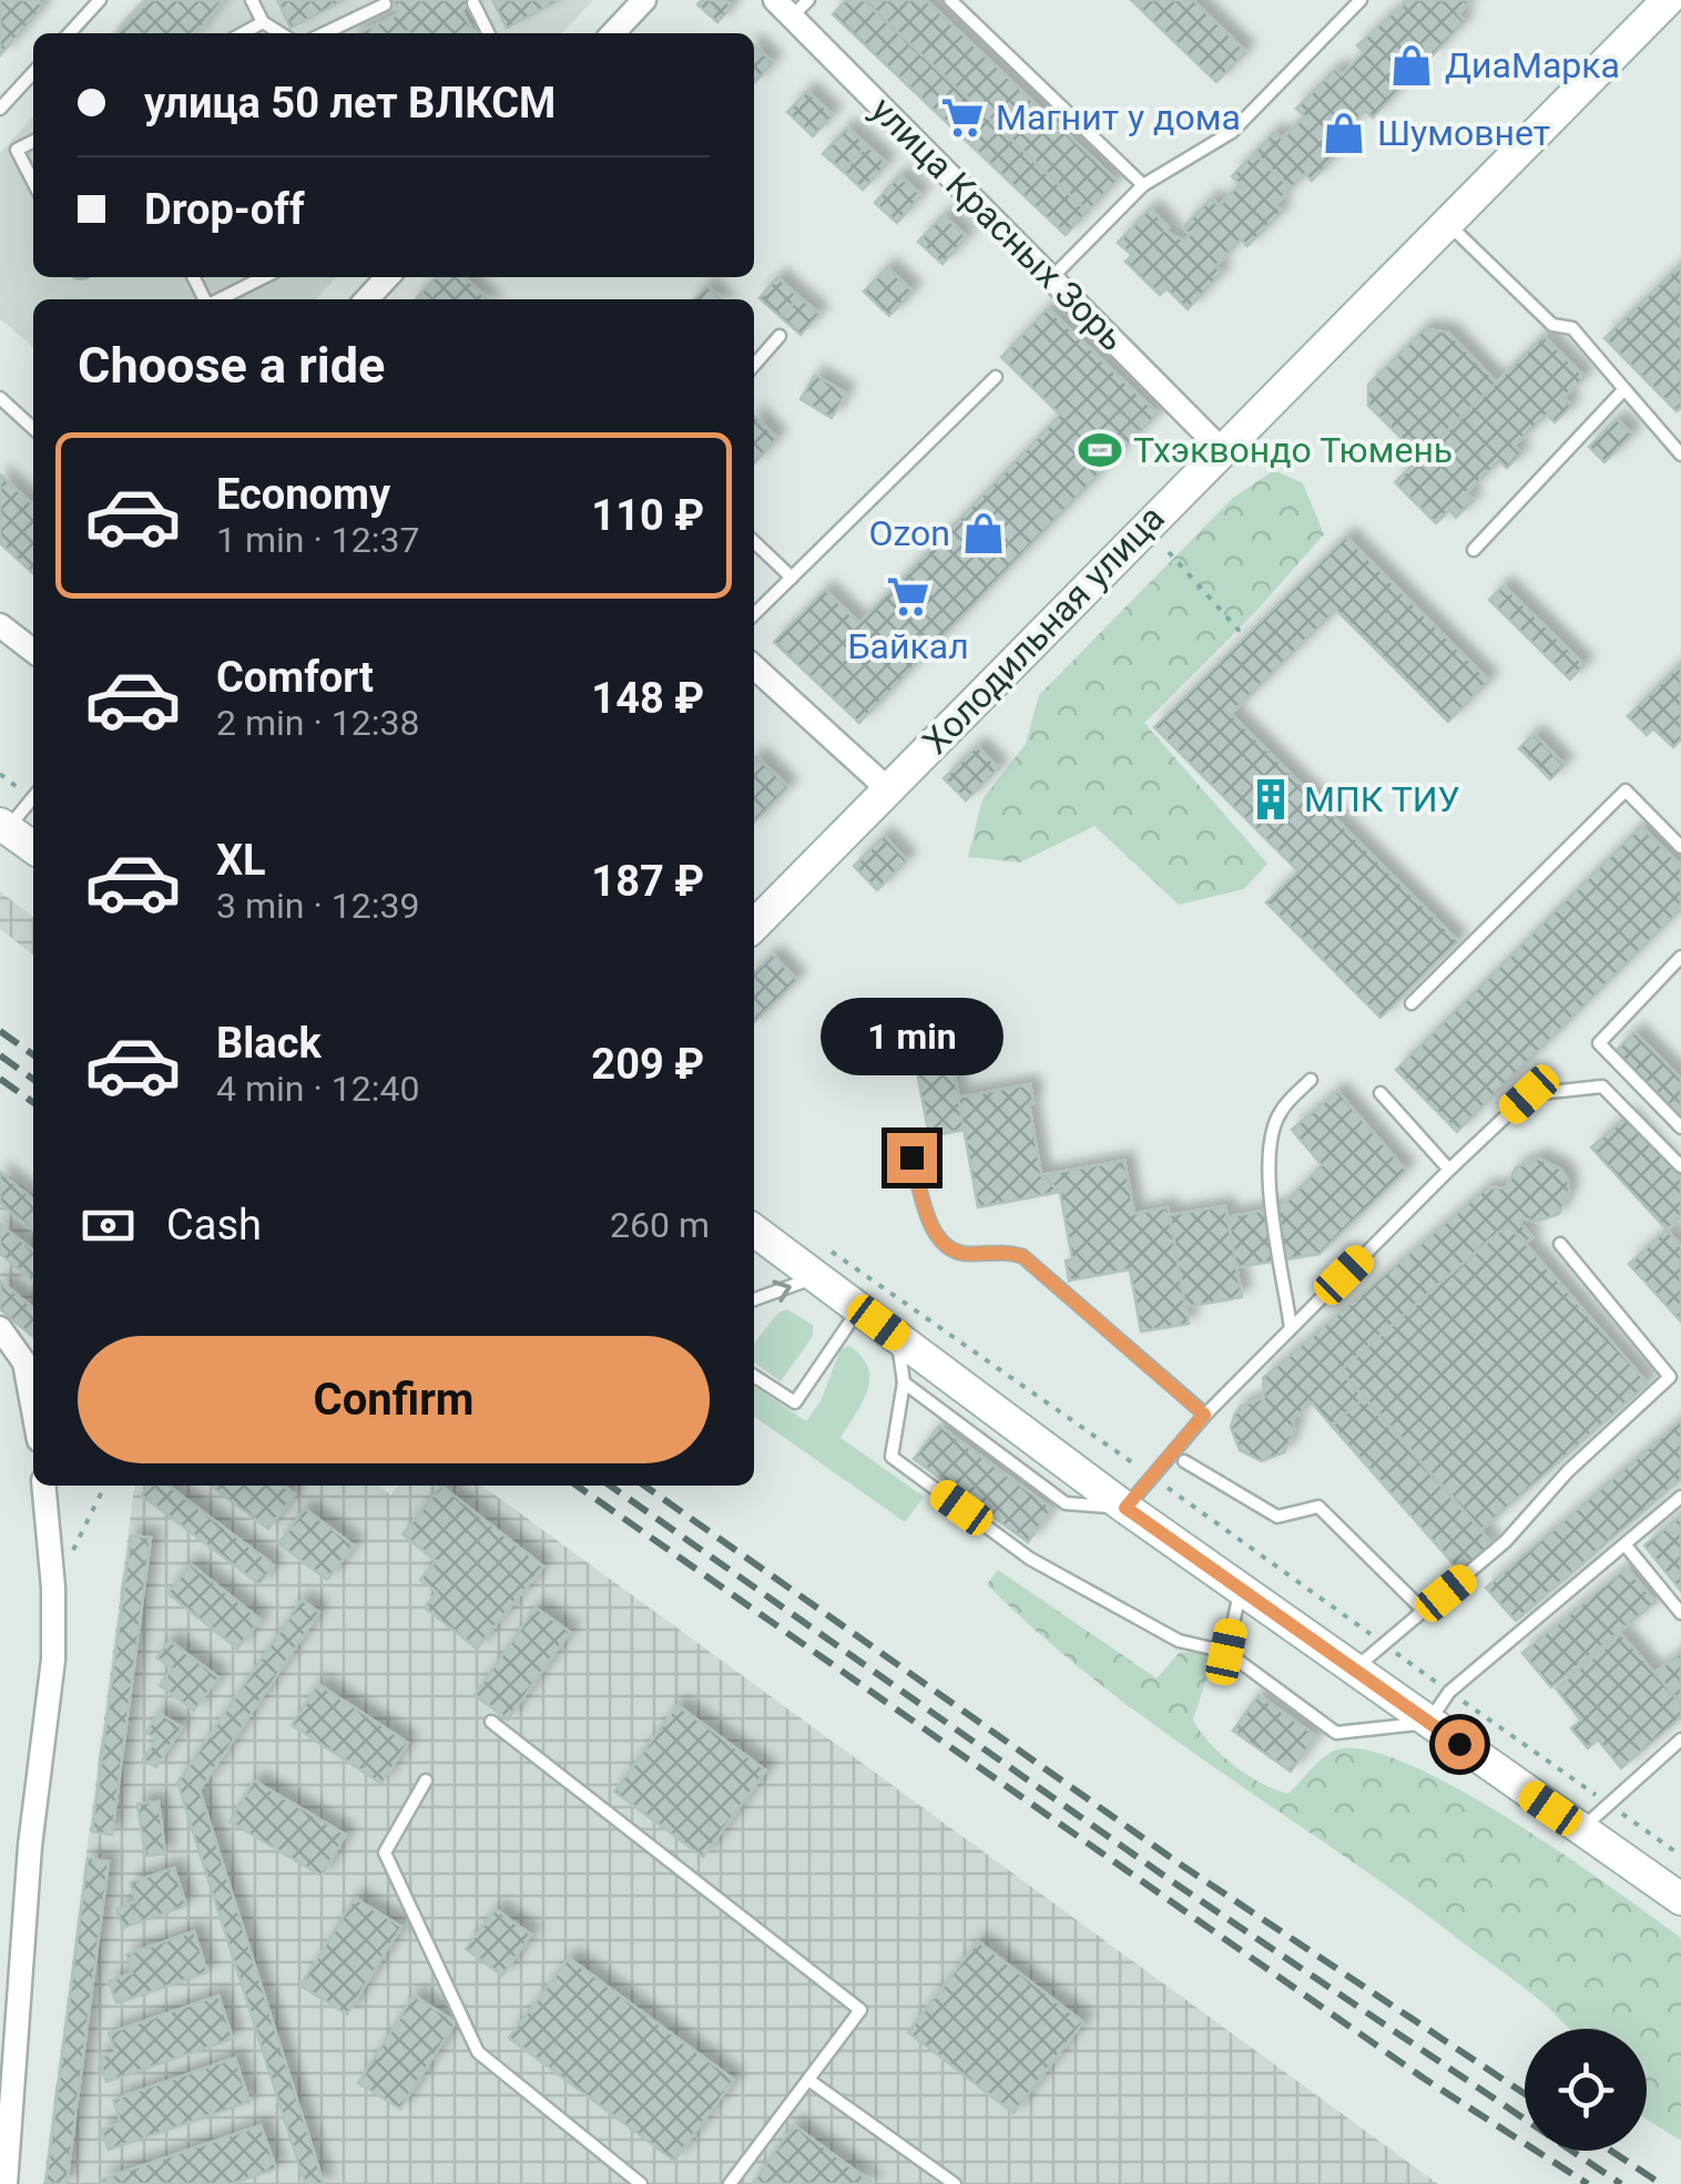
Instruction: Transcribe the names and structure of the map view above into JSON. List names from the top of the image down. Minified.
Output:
{"streets":{"street":["улица Красных Зорь","Холодильная улица"]},"crossings":[["улица Красных Зорь","Холодильная улица"]],"places":{"shop":["ДиаМарка","Шумовнет","Ozon"],"supermarket":["Магнит у дома","Байкал"],"sports":["Тхэквондо Тюмень"],"building":["МПК ТИУ"]},"page":{"banner":["улица 50 лет ВЛКСМ","Drop-off"],"heading":"Choose a ride","list":[{"name":"Economy","note":"1 min · 12:37","value":"110 ₽"},{"name":"Comfort","note":"2 min · 12:38","value":"148 ₽"},{"name":"XL","note":"3 min · 12:39","value":"187 ₽"},{"name":"Black","note":"4 min · 12:40","value":"209 ₽"}],"bubble":"1 min","pay":["Cash","260 m"],"buttons":"Confirm"}}
